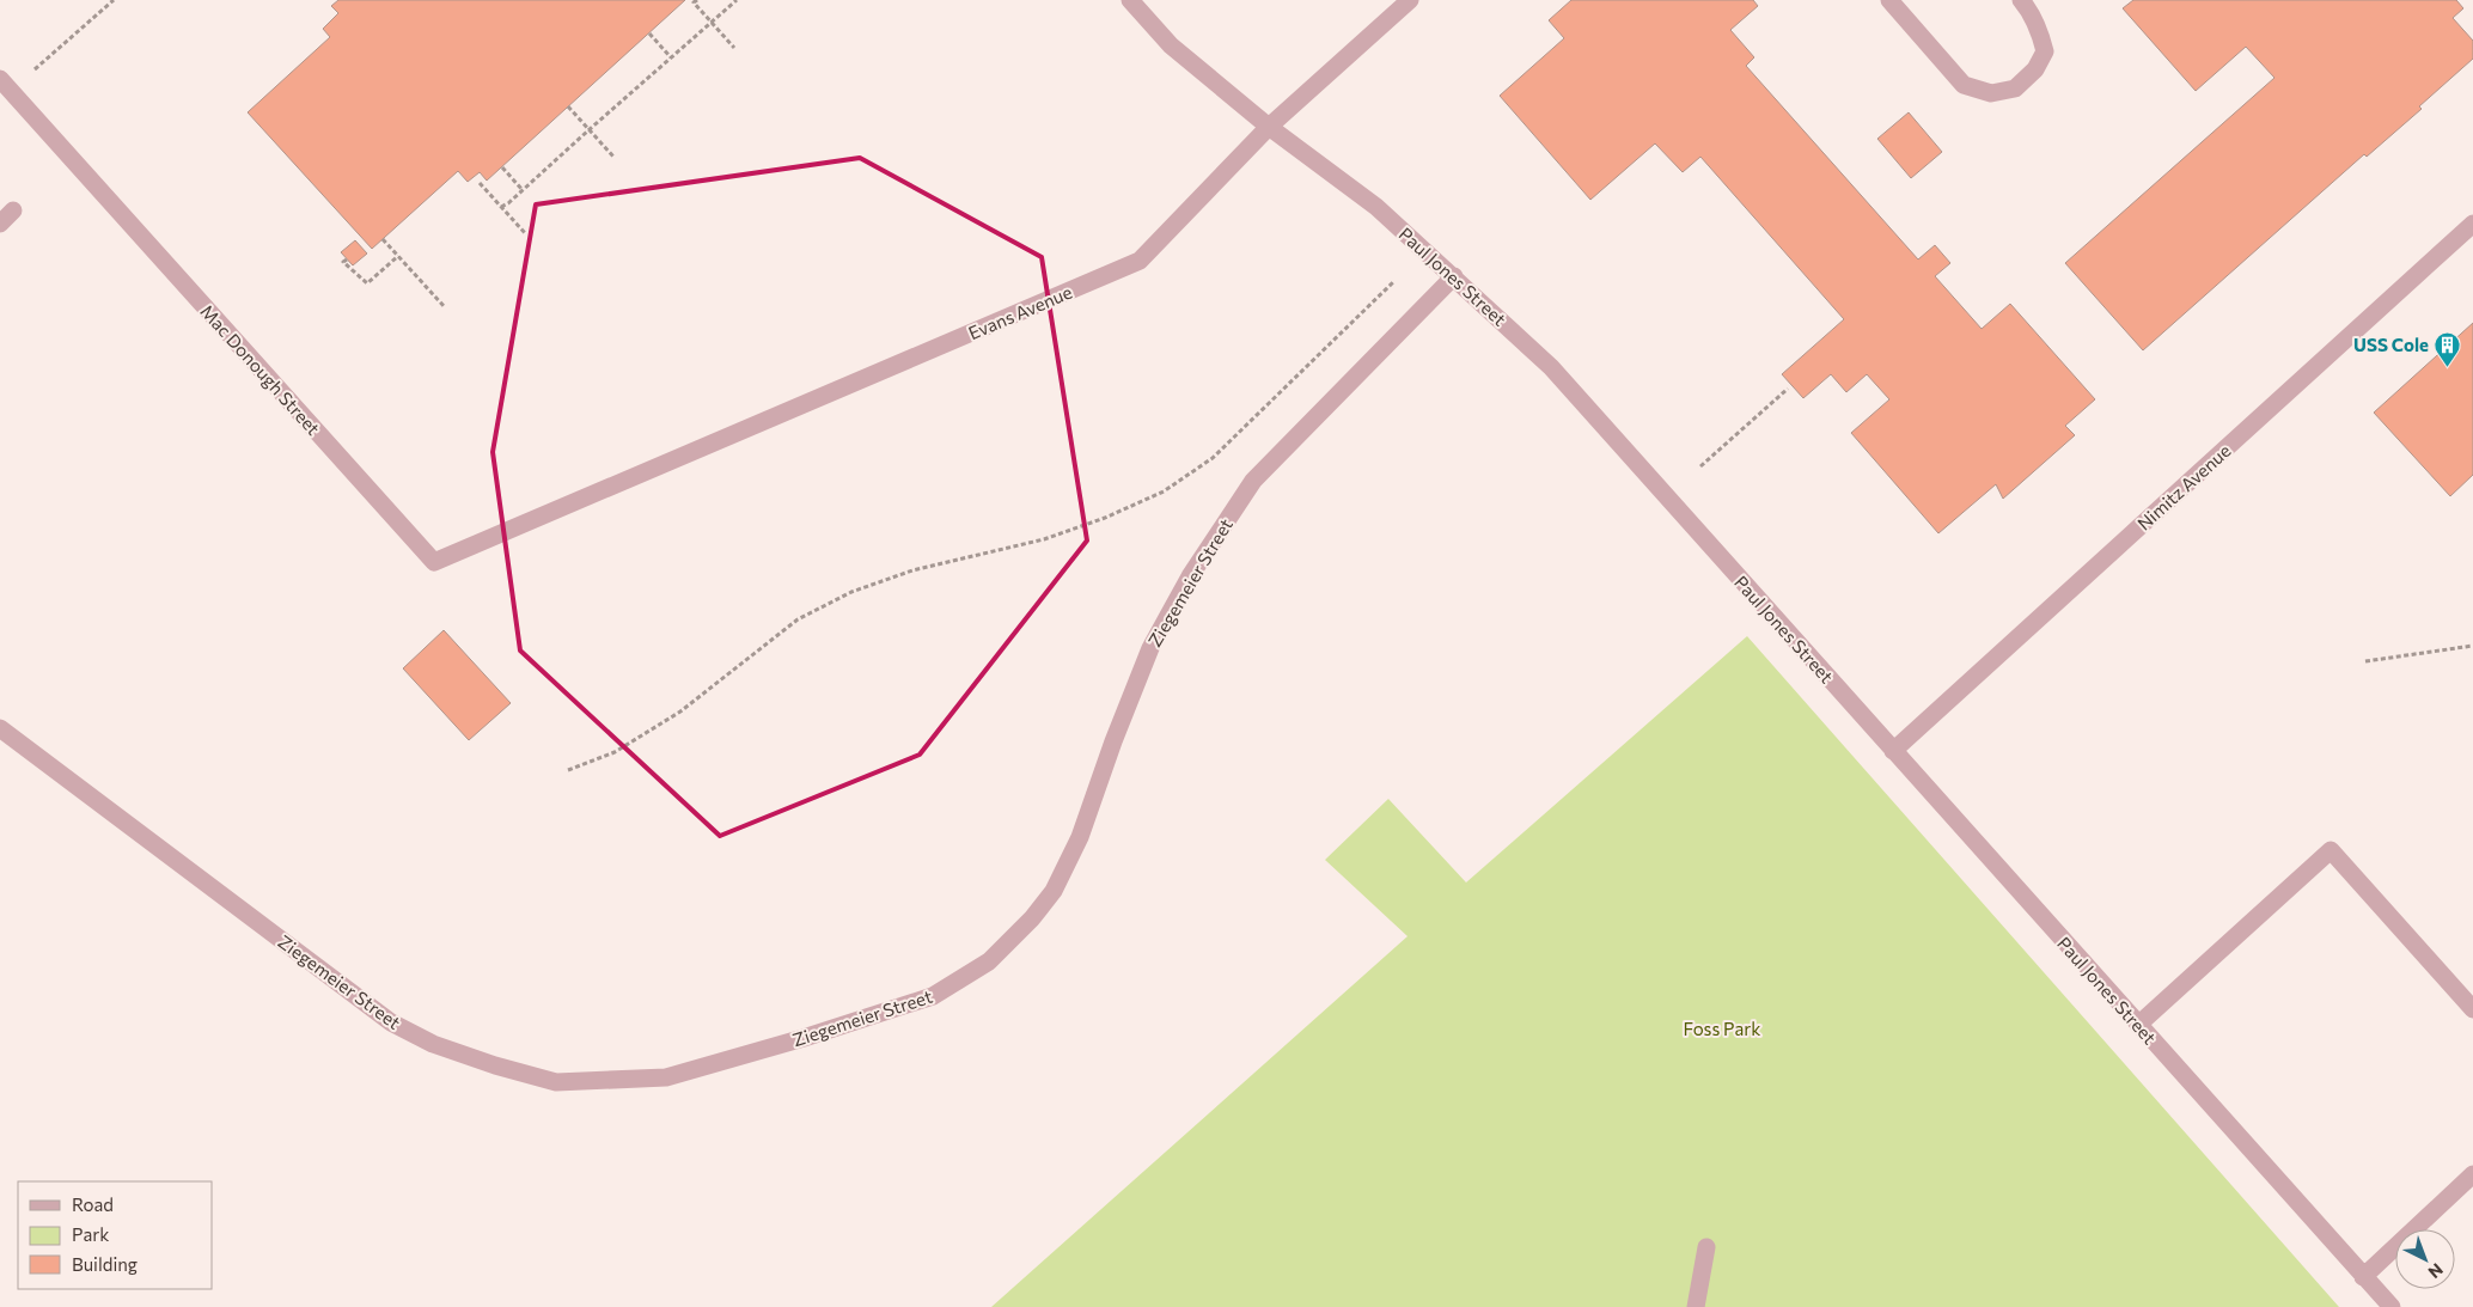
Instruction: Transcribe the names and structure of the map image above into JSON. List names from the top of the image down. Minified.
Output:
{"streets":{"street":["Paul Jones Street","Evans Avenue","Mac Donough Street","Nimitz Avenue","Ziegemeier Street"]},"crossings":[["Paul Jones Street","Evans Avenue"],["Paul Jones Street","Nimitz Avenue"],["Paul Jones Street","Ziegemeier Street"],["Evans Avenue","Mac Donough Street"]],"parks":["Foss Park"],"places":{"building":["USS Cole"]},"legend":["Road","Park","Building"],"north":"bottom right"}
